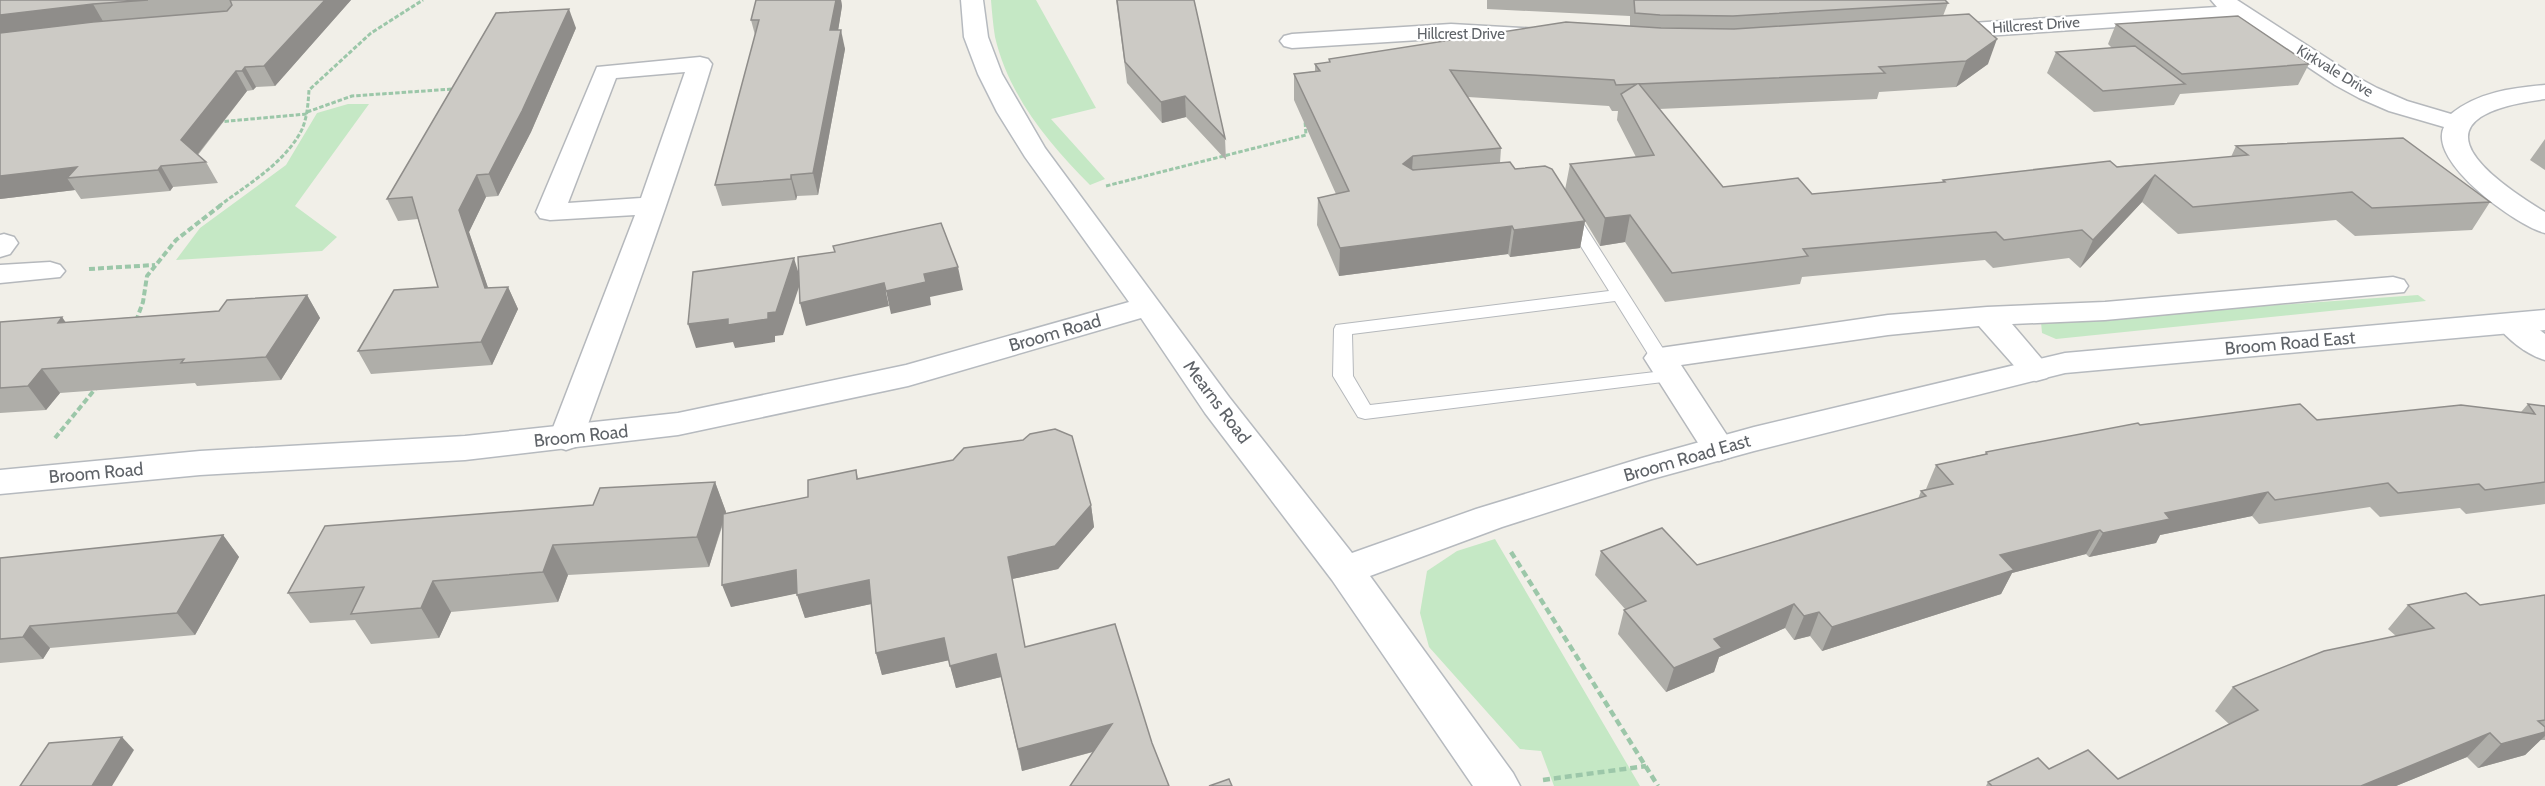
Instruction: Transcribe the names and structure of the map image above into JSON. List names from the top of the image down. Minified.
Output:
{"streets":{"street":["Hillcrest Drive","Kirkvale Drive","Broom Road","Broom Road East","Mearns Road"]},"crossings":[["Hillcrest Drive","Kirkvale Drive"],["Broom Road","Mearns Road"],["Broom Road East","Mearns Road"]]}
